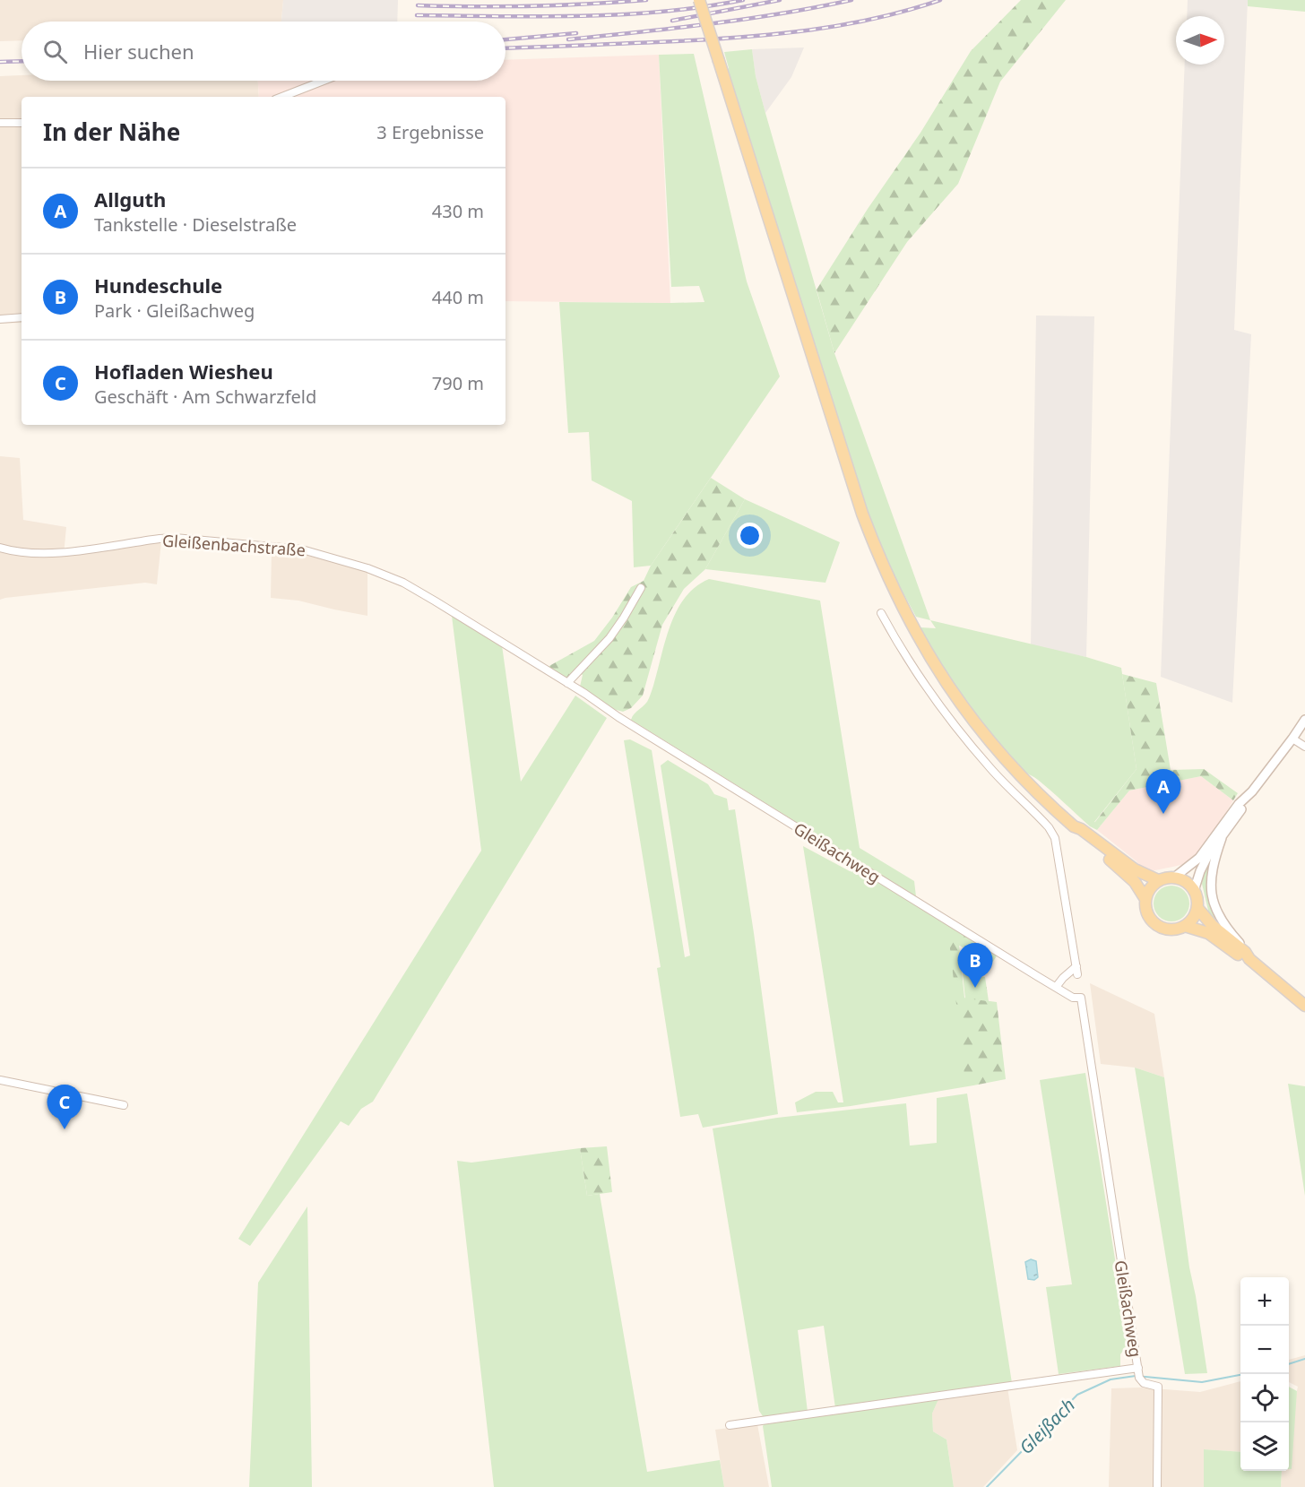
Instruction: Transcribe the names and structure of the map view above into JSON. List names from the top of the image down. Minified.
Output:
{"streets":{"street":["Gleißenbachstraße","Gleißachweg"]},"crossings":[["Gleißenbachstraße","Gleißachweg"]],"water":["Gleißach"],"north":"right","page":{"search":"Hier suchen","heading":["In der Nähe","3 Ergebnisse"],"list":[{"mark":"A","name":"Allguth","note":"Tankstelle · Dieselstraße","value":"430 m"},{"mark":"B","name":"Hundeschule","note":"Park · Gleißachweg","value":"440 m"},{"mark":"C","name":"Hofladen Wiesheu","note":"Geschäft · Am Schwarzfeld","value":"790 m"}],"pins":["A","B","C"],"map_buttons":["+","−"]}}
